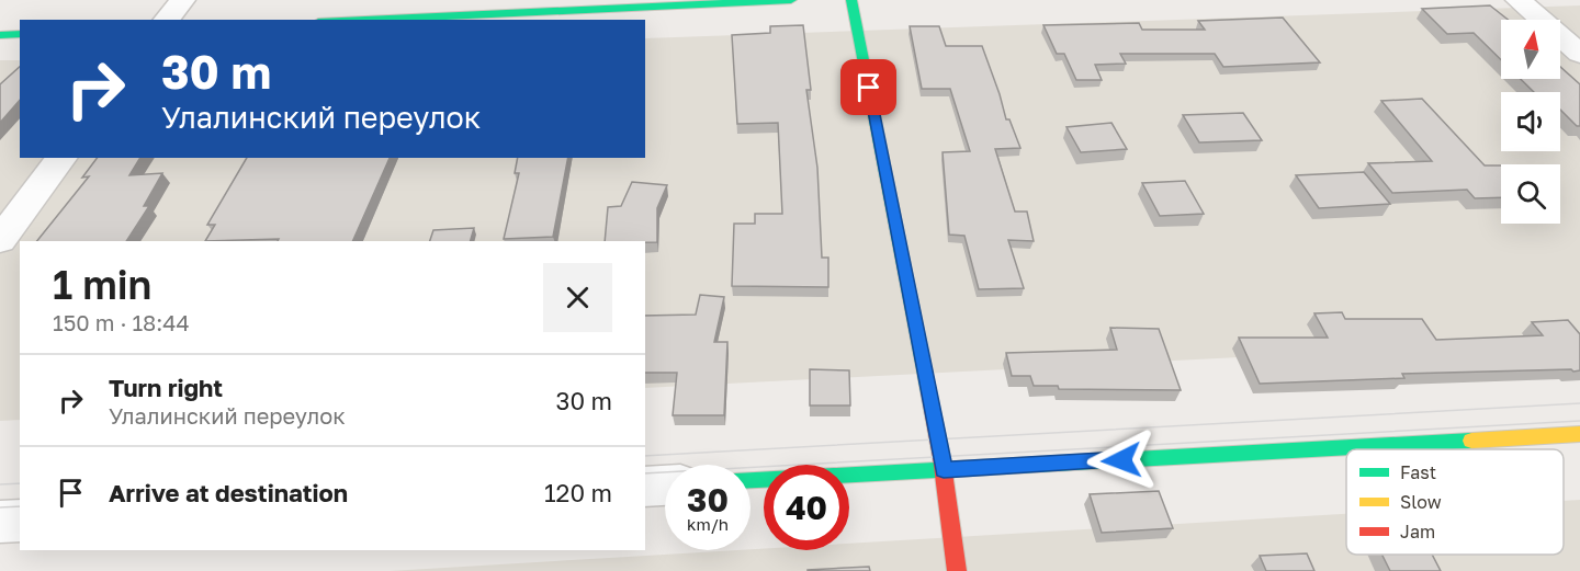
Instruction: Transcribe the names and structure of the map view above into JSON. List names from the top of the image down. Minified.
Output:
{"legend":["Fast","Slow","Jam"],"north":"top","page":{"turn":["30 m","Улалинский переулок"],"heading":["1 min","150 m · 18:44"],"list":[{"name":"Turn right","note":"Улалинский переулок","value":"30 m"},{"name":"Arrive at destination","value":"120 m"}],"speed":"30 km/h","limit":"40"}}
